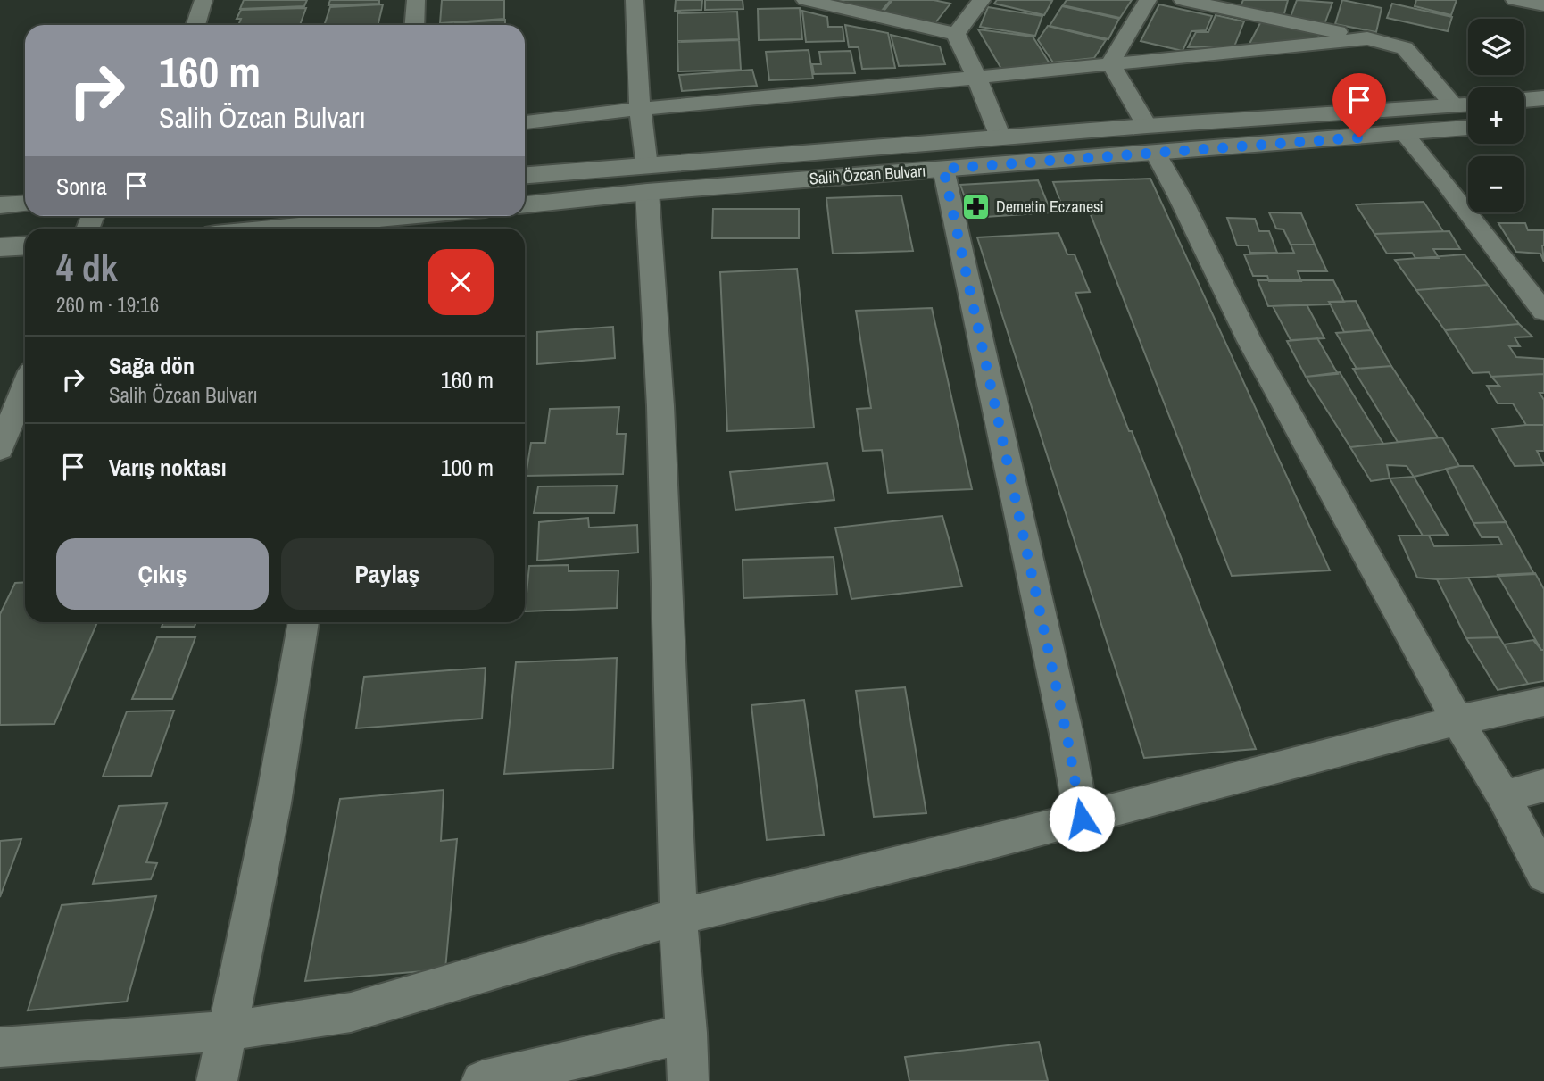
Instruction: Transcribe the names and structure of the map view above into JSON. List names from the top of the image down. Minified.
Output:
{"streets":{"main road":["Salih Özcan Bulvarı"]},"places":{"pharmacy":["Demetin Eczanesi"]},"page":{"map_buttons":["+","−"],"turn":["160 m","Salih Özcan Bulvarı"],"then":"Sonra","heading":["4 dk","260 m · 19:16"],"list":[{"name":"Sağa dön","note":"Salih Özcan Bulvarı","value":"160 m"},{"name":"Varış noktası","value":"100 m"}],"buttons":["Çıkış","Paylaş"]}}
